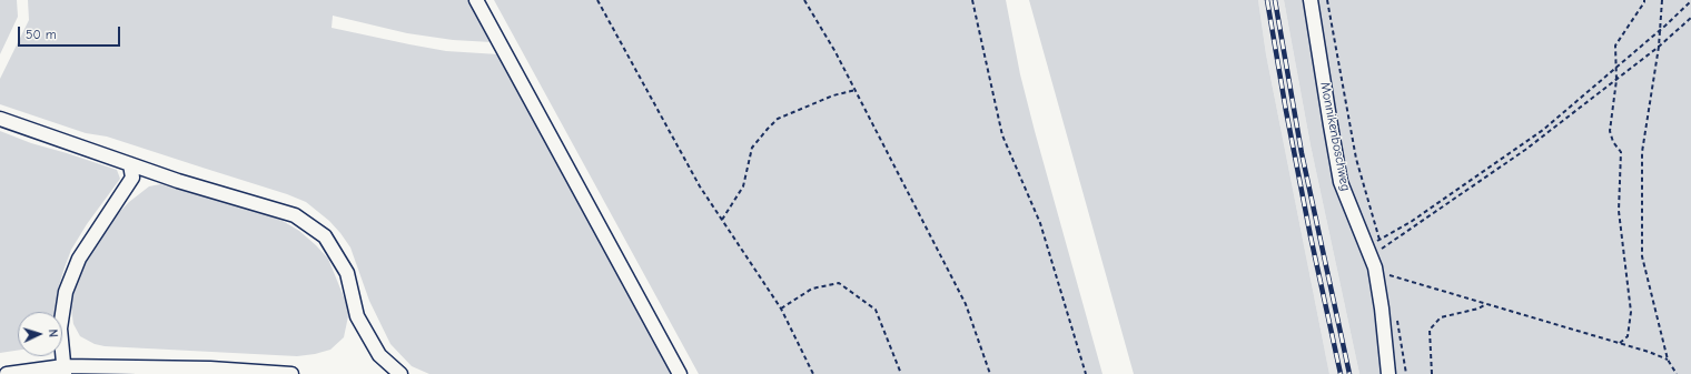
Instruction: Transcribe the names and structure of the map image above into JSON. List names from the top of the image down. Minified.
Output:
{"streets":{"street":["Monnikenboschweg"]},"scale_bar":"50 m","north":"right"}
